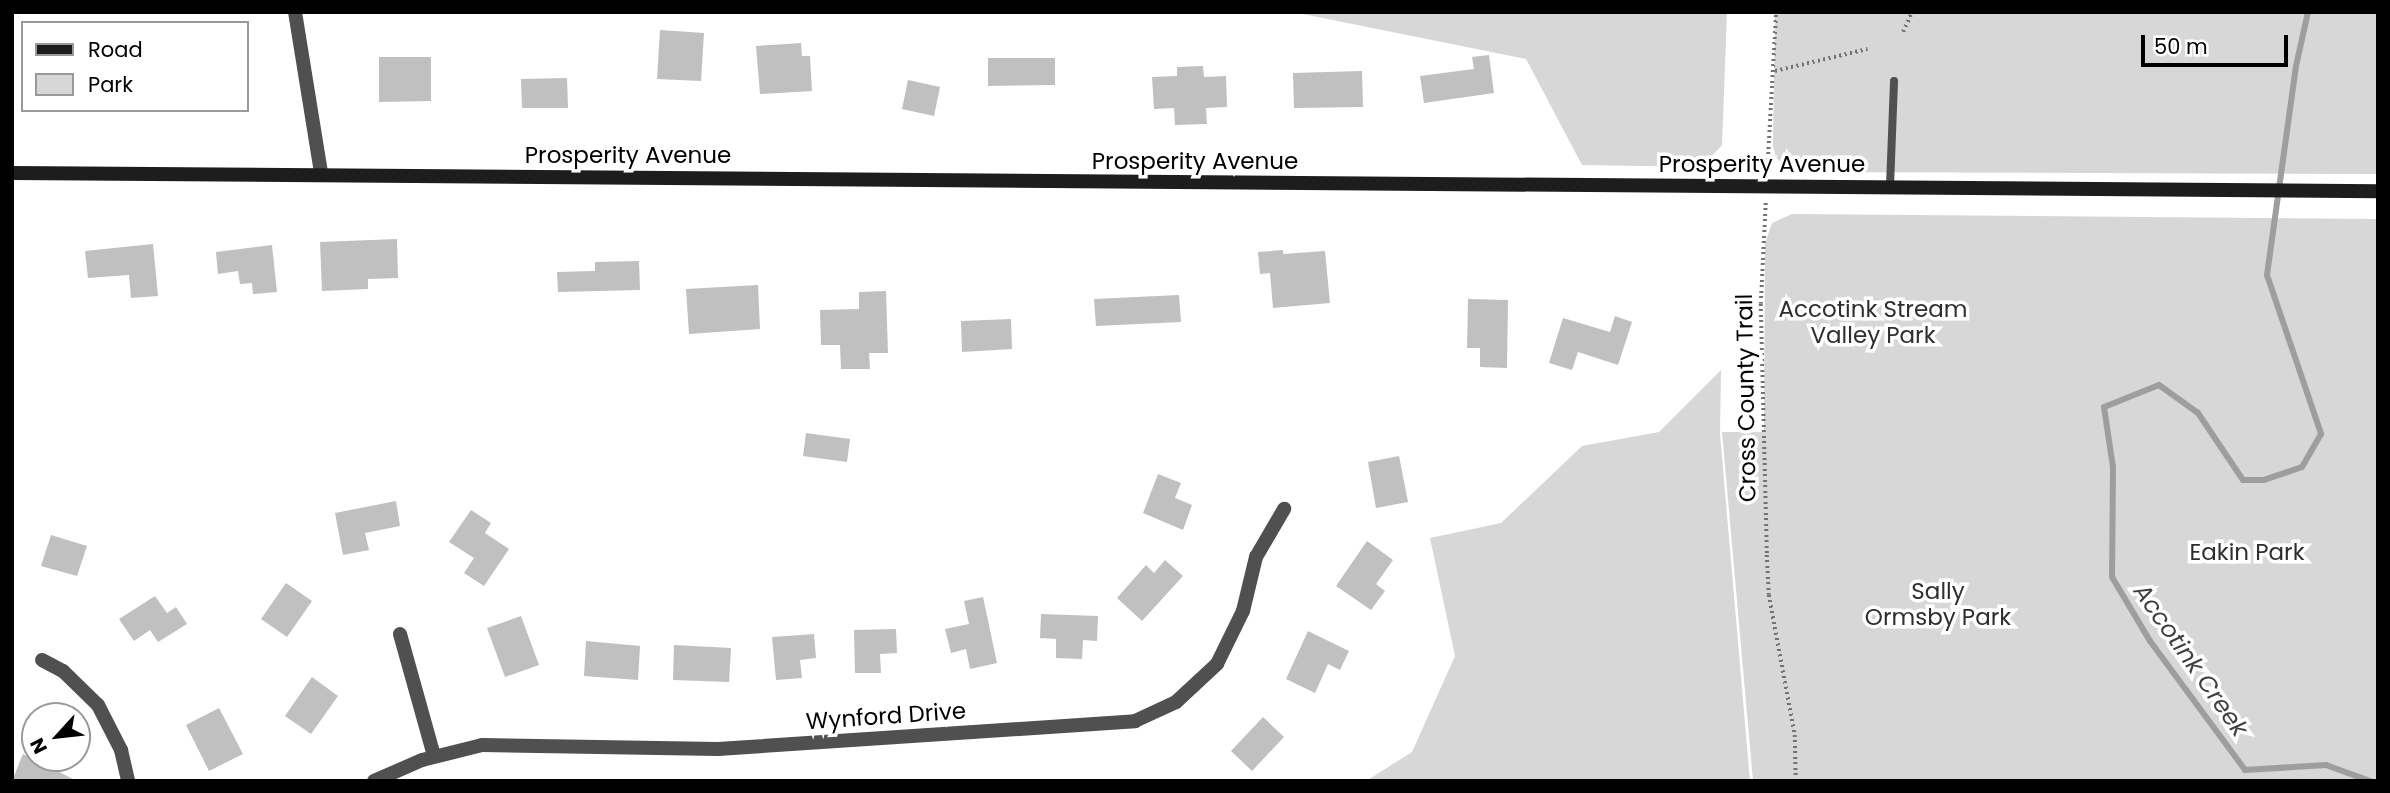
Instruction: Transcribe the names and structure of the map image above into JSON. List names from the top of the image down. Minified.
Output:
{"streets":{"main road":["Prosperity Avenue"],"street":["Wynford Drive"],"path":["Cross County Trail"]},"crossings":[["Prosperity Avenue","Cross County Trail"]],"water":["Accotink Creek"],"parks":["Accotink Stream Valley Park","Eakin Park","Sally Ormsby Park"],"legend":["Road","Park"],"scale_bar":"50 m","north":"bottom left"}
